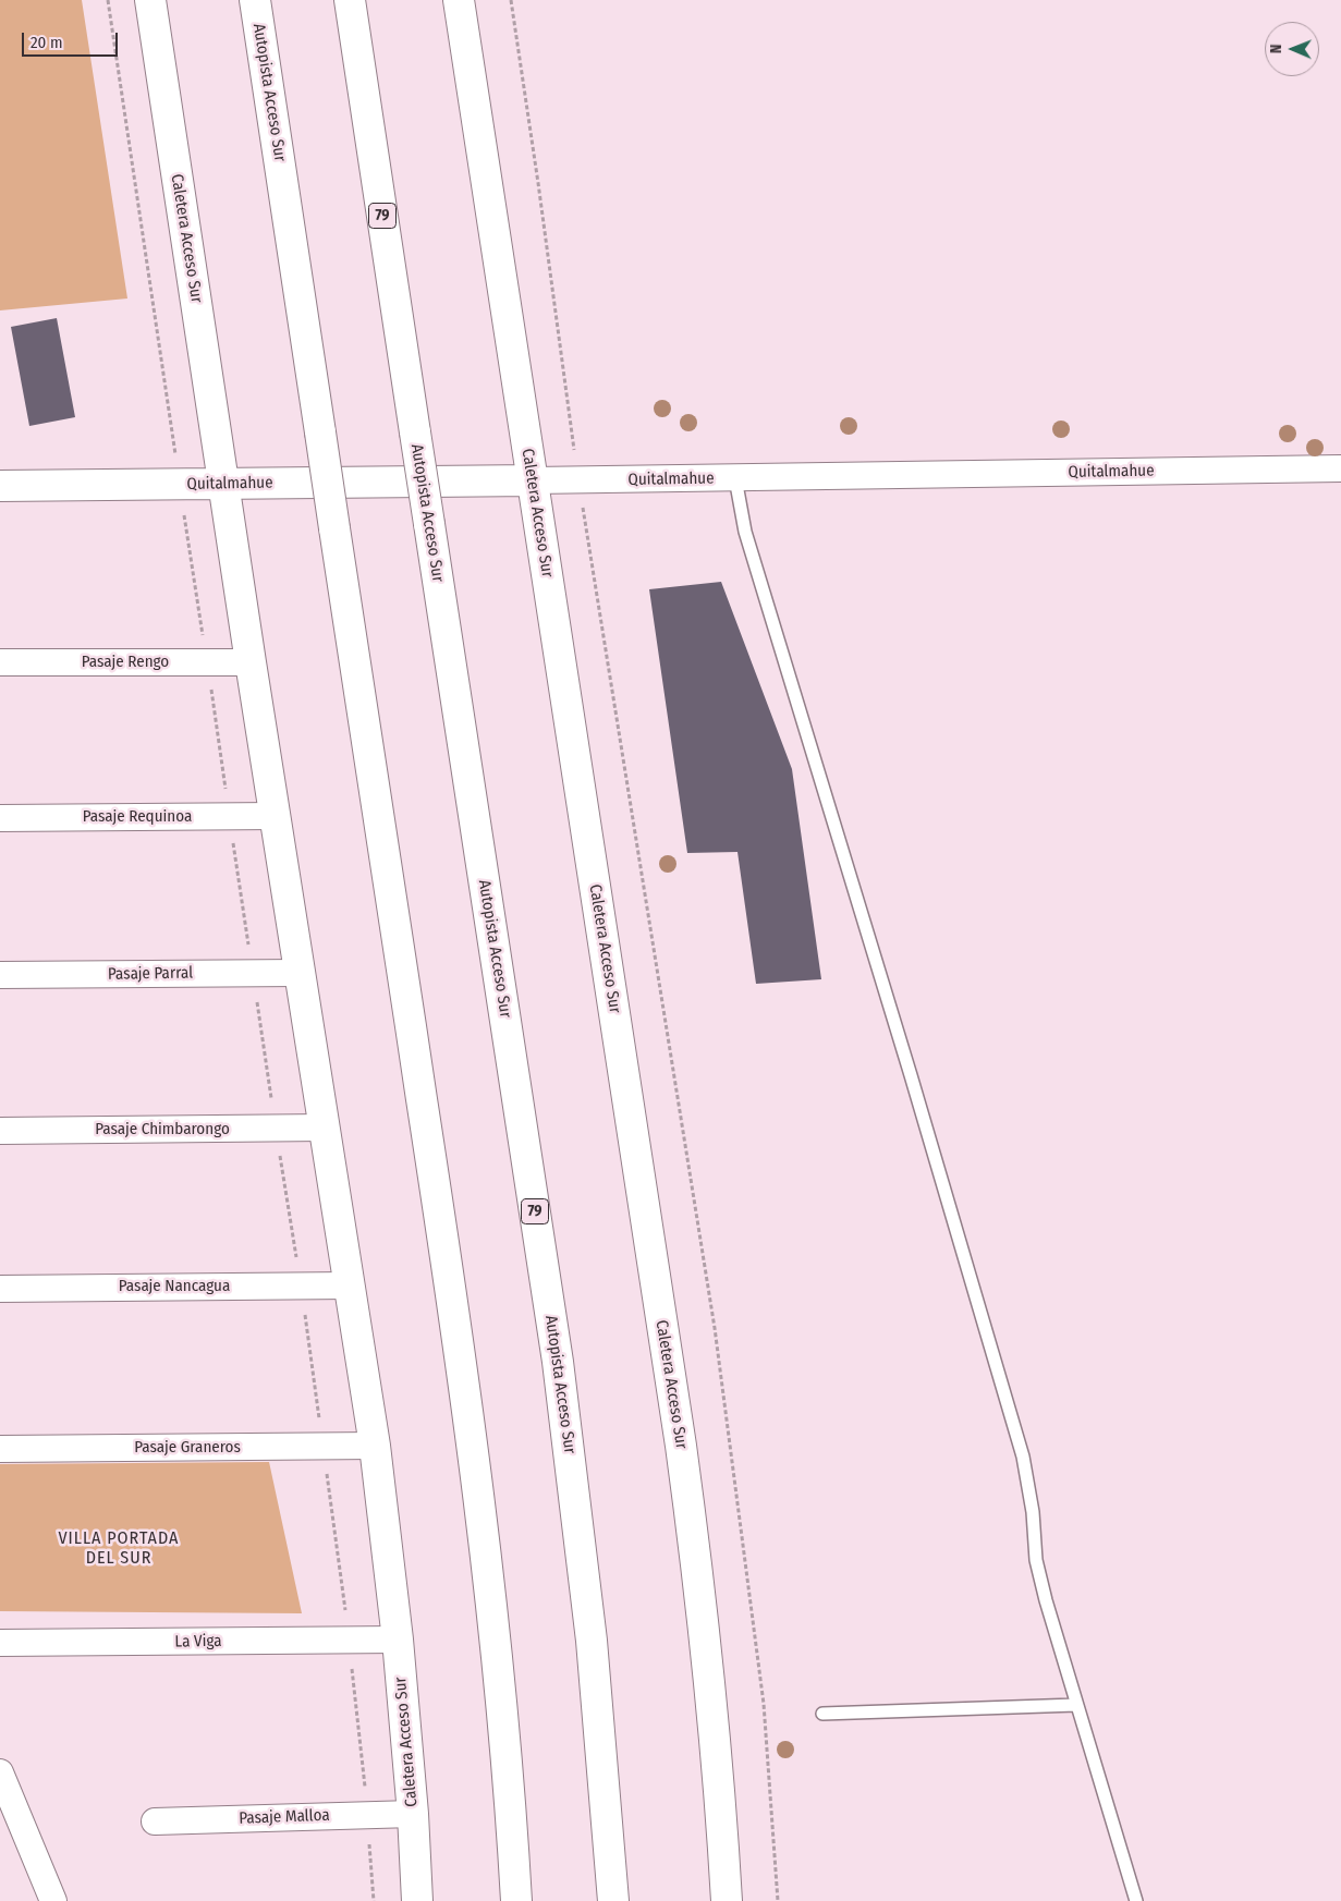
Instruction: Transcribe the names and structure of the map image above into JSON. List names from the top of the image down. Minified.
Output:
{"streets":{"main road":["Autopista Acceso Sur","79","Caletera Acceso Sur","Quitalmahue"],"street":["Pasaje Rengo","Pasaje Requinoa","Pasaje Parral","Pasaje Chimbarongo","Pasaje Nancagua","Pasaje Graneros","La Viga","Pasaje Malloa"]},"crossings":[["Caletera Acceso Sur","Quitalmahue"],["Caletera Acceso Sur","Pasaje Rengo"],["Caletera Acceso Sur","Pasaje Requinoa"],["Caletera Acceso Sur","Pasaje Parral"],["Caletera Acceso Sur","Pasaje Chimbarongo"],["Caletera Acceso Sur","Pasaje Nancagua"],["Caletera Acceso Sur","Pasaje Graneros"],["Caletera Acceso Sur","La Viga"],["Caletera Acceso Sur","Pasaje Malloa"]],"districts":["VILLA PORTADA DEL SUR"],"scale_bar":"20 m","north":"left"}
